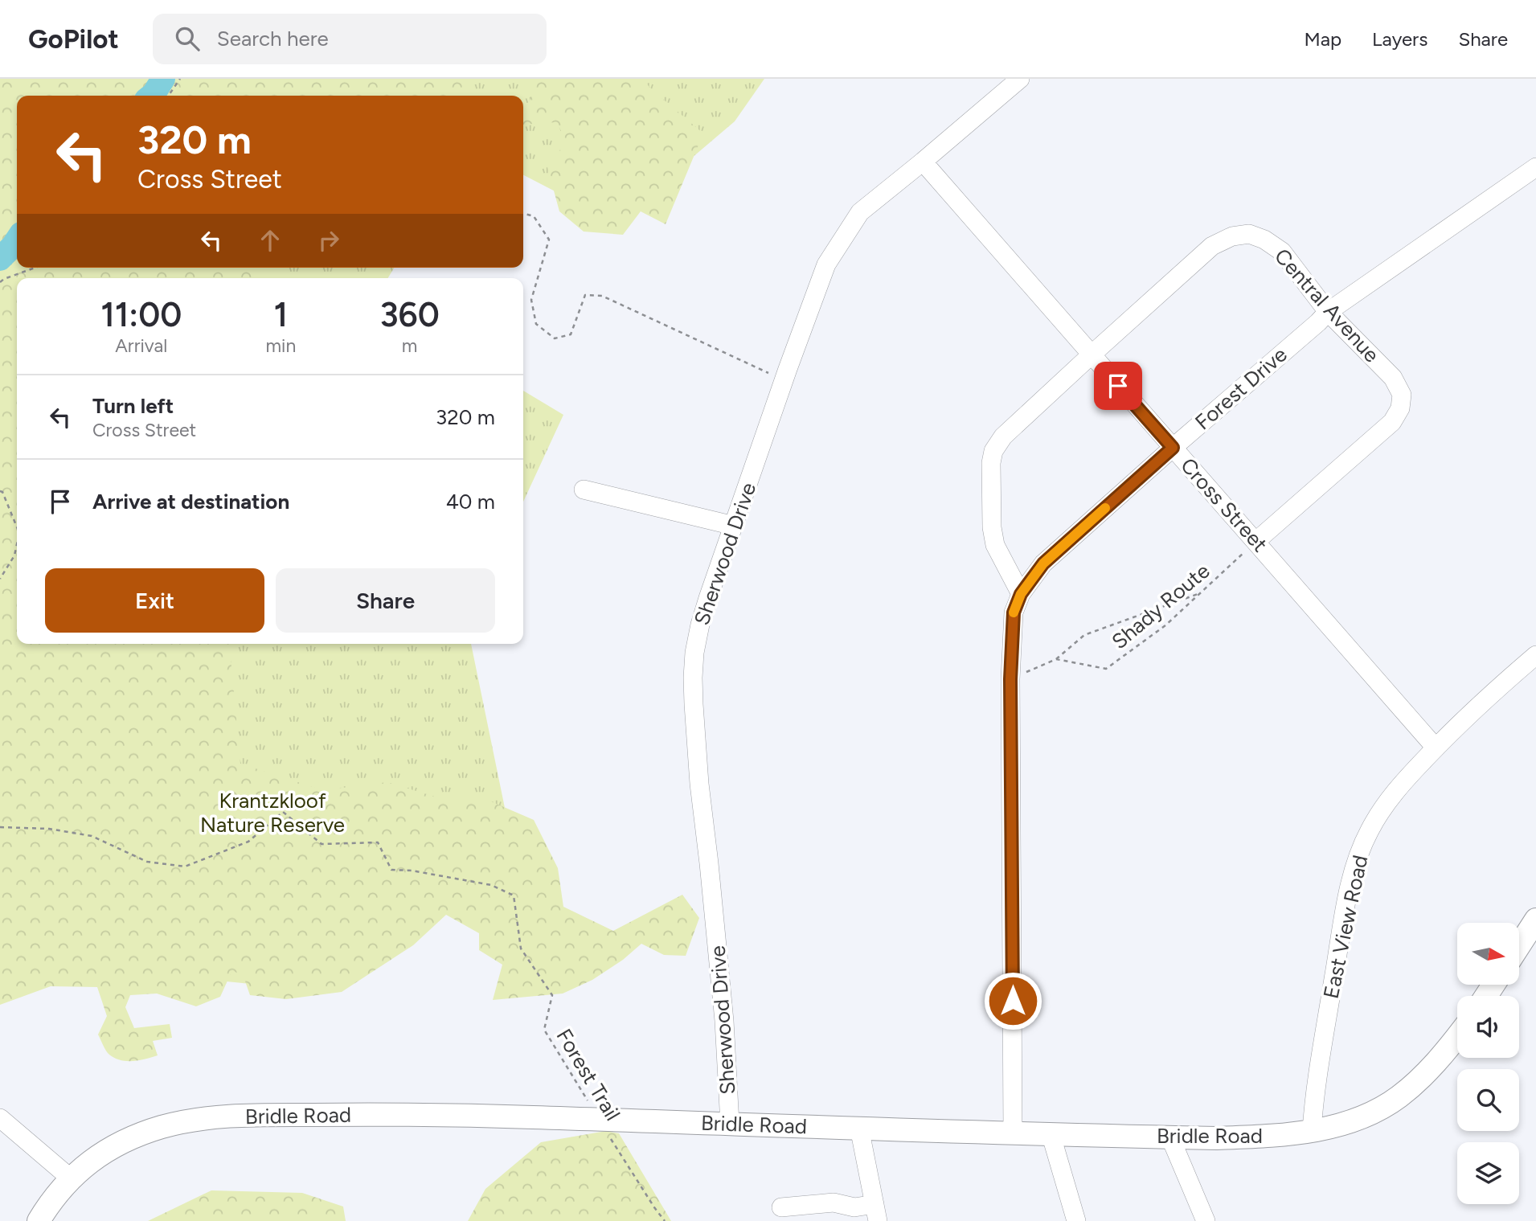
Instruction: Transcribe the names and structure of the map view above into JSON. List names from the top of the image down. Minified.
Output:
{"streets":{"main road":["Bridle Road"],"street":["Central Avenue","Forest Drive","Cross Street","Sherwood Drive","East View Road"],"path":["Shady Route","Forest Trail"]},"crossings":[["Central Avenue","Forest Drive"],["Central Avenue","Cross Street"],["Central Avenue","Shady Route"],["Forest Drive","Cross Street"],["Forest Drive","Bridle Road"],["Cross Street","Sherwood Drive"],["Cross Street","Shady Route"],["Cross Street","East View Road"],["Sherwood Drive","Bridle Road"],["East View Road","Bridle Road"],["Forest Trail","Bridle Road"]],"parks":["Krantzkloof Nature Reserve"],"north":"right","page":{"header":"GoPilot","search":"Search here","nav":["Map","Layers","Share"],"turn":["320 m","Cross Street"],"eta":["11:00","Arrival","1","min","360","m"],"list":[{"name":"Turn left","note":"Cross Street","value":"320 m"},{"name":"Arrive at destination","value":"40 m"}],"buttons":["Exit","Share"]}}
